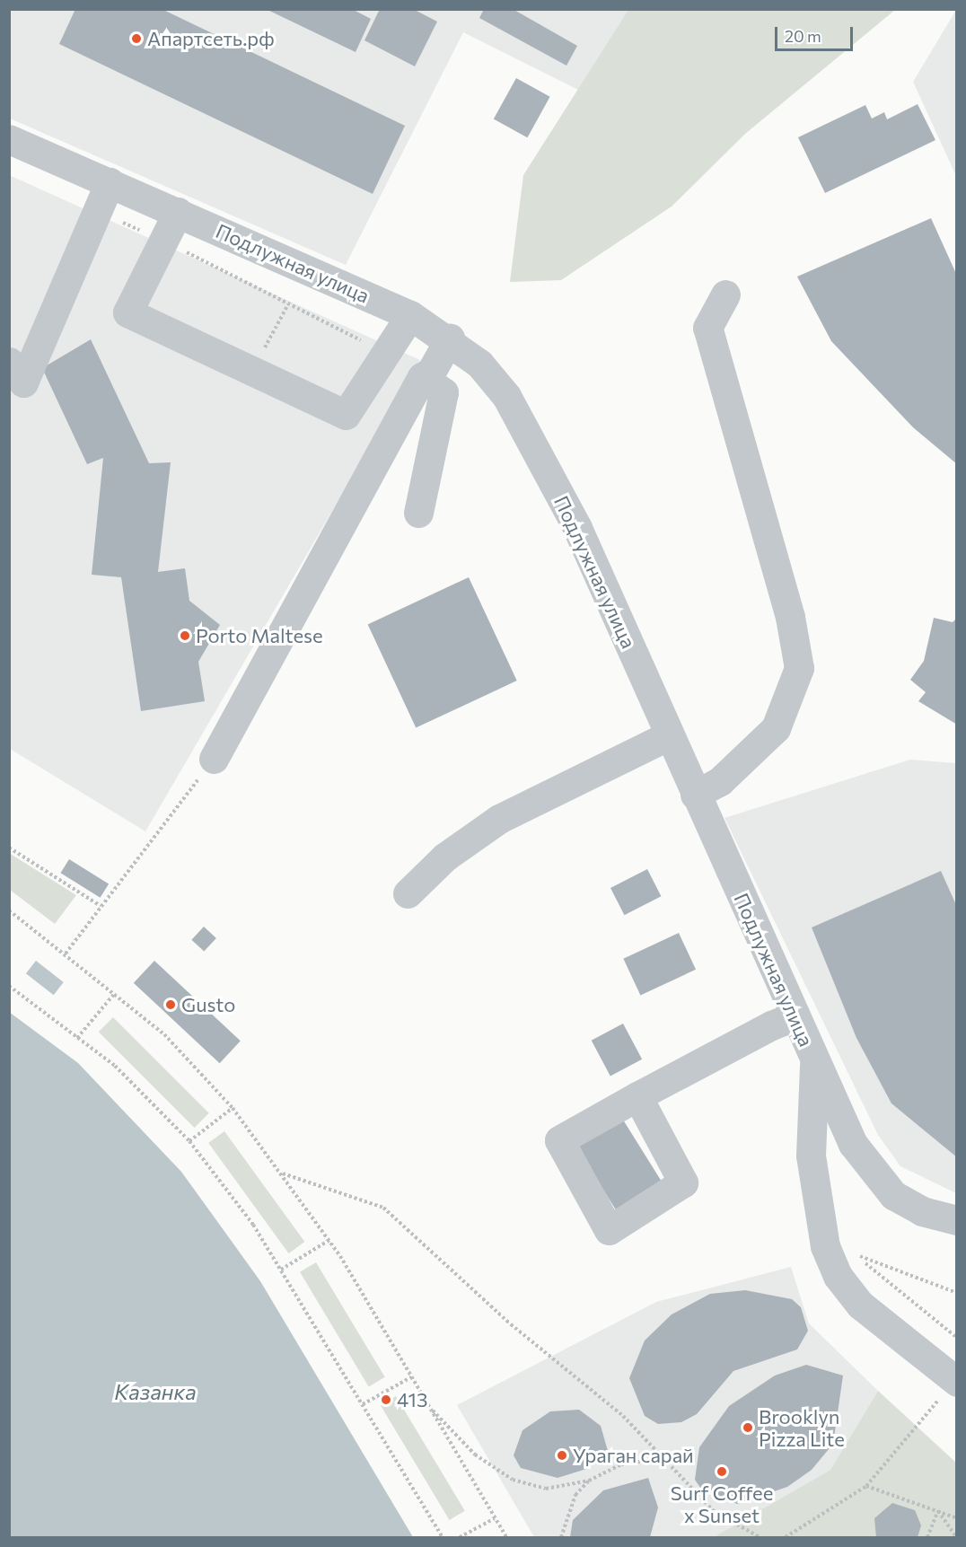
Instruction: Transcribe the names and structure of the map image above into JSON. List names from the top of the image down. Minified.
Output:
{"streets":{"street":["Подлужная улица"]},"water":["Казанка"],"places":["Апартсеть.рф","Porto Maltese","Gusto","413","Brooklyn Pizza Lite","Ураган сарай","Surf Coffee x Sunset"],"scale_bar":"20 m"}
